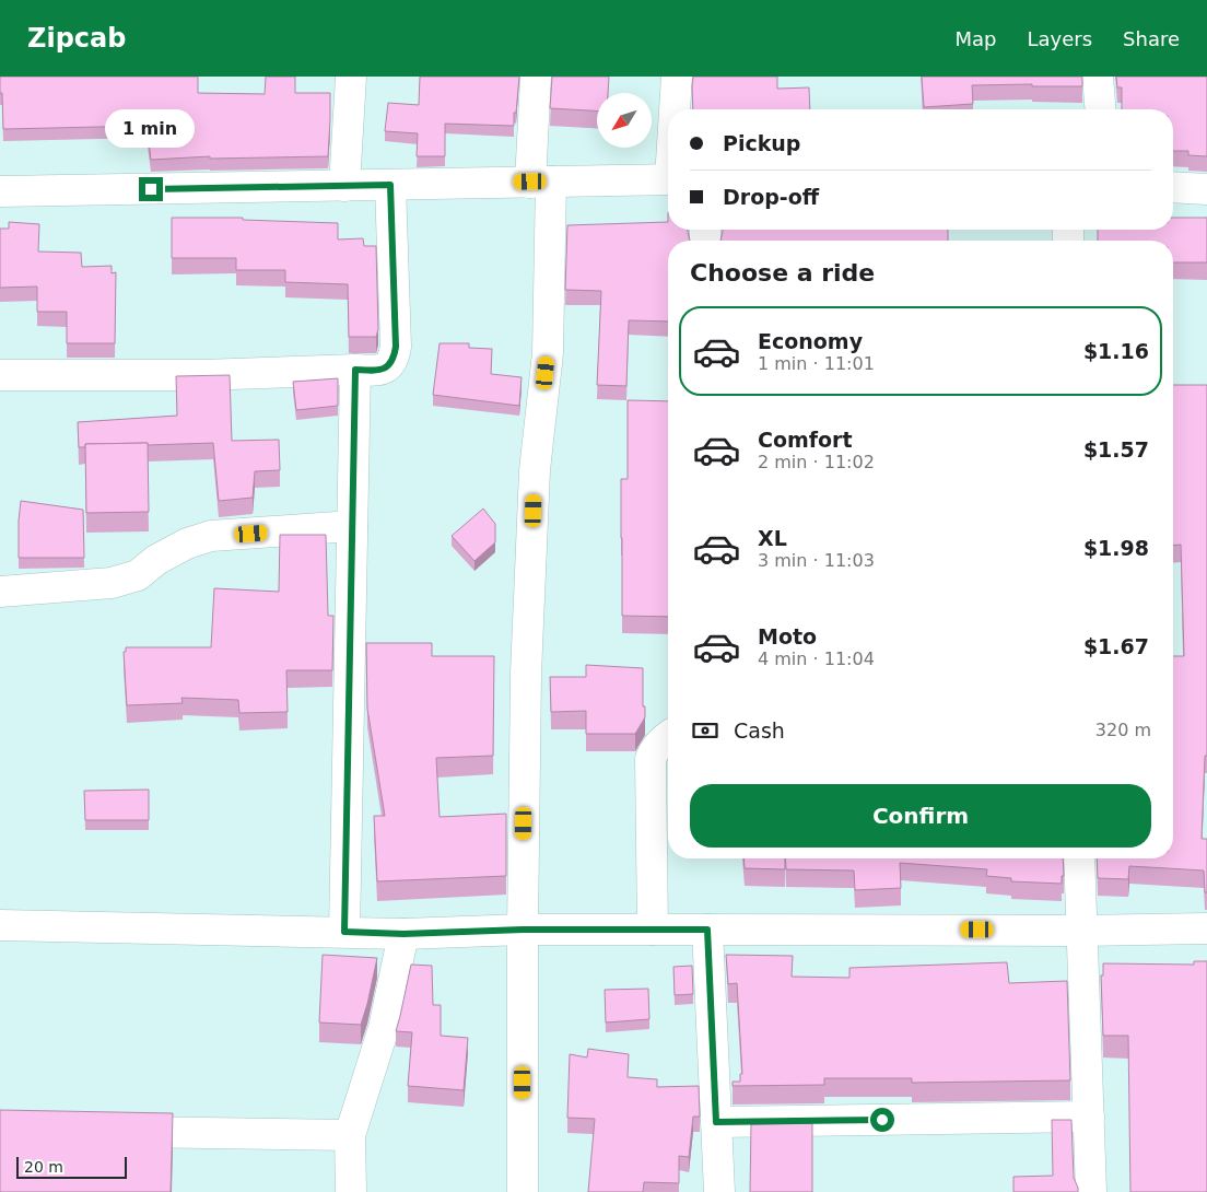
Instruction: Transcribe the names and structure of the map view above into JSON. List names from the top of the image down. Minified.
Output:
{"scale_bar":"20 m","north":"bottom left","page":{"header":"Zipcab","nav":["Map","Layers","Share"],"bubble":"1 min","banner":["Pickup","Drop-off"],"heading":"Choose a ride","list":[{"name":"Economy","note":"1 min · 11:01","value":"$1.16"},{"name":"Comfort","note":"2 min · 11:02","value":"$1.57"},{"name":"XL","note":"3 min · 11:03","value":"$1.98"},{"name":"Moto","note":"4 min · 11:04","value":"$1.67"}],"pay":["Cash","320 m"],"buttons":"Confirm","scale":"20 m"}}
